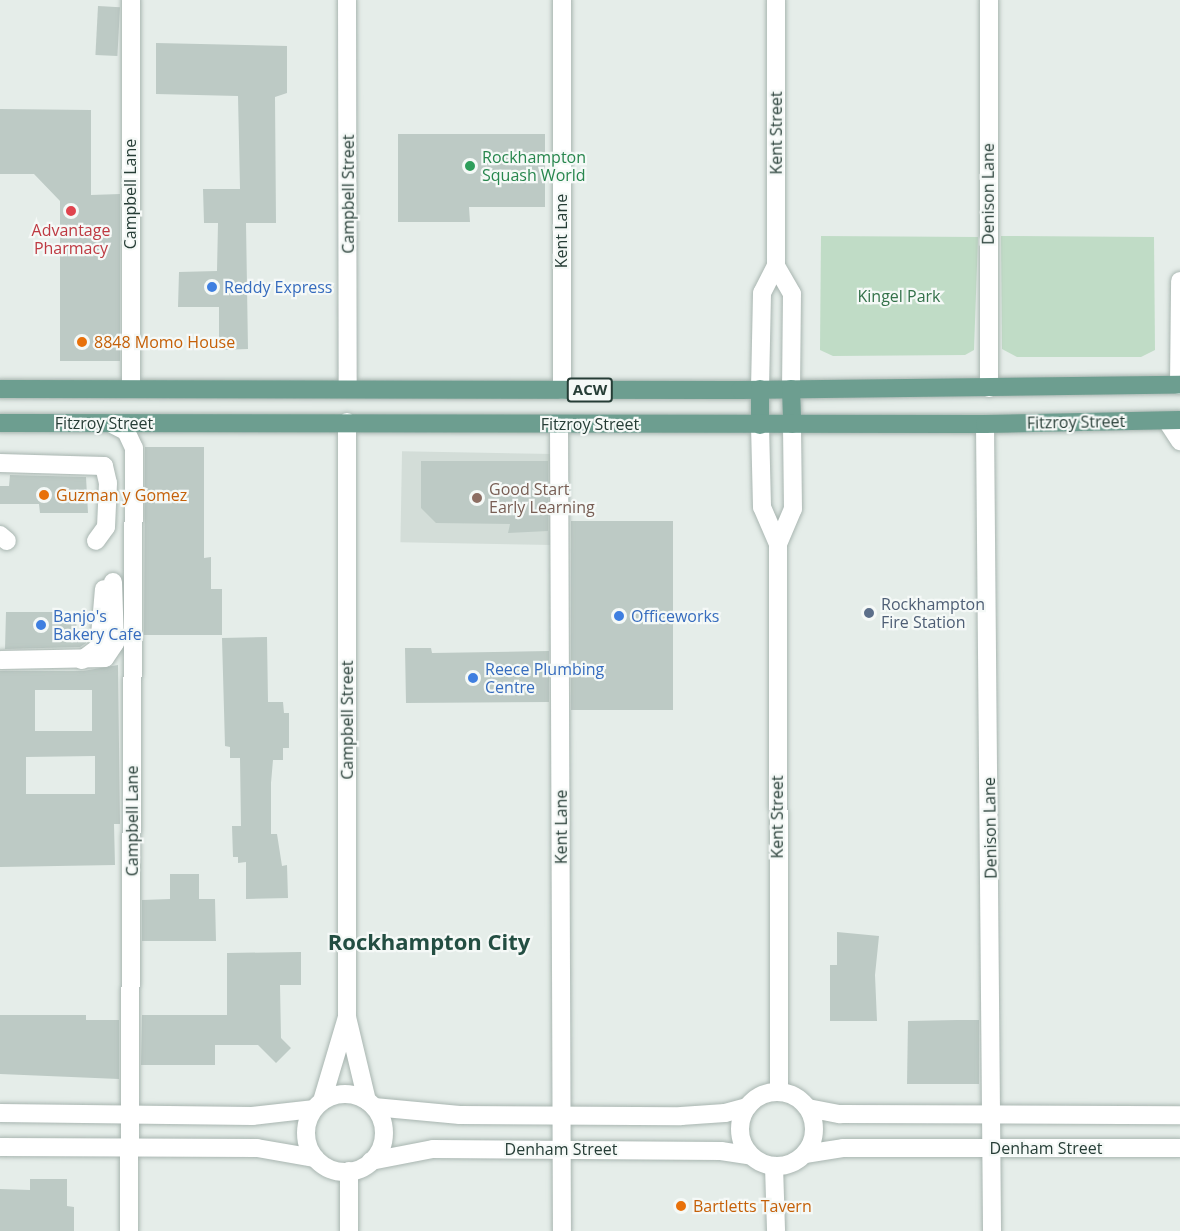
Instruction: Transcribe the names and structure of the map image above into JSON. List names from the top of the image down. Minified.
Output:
{"streets":{"main road":["Kent Street","ACW","Fitzroy Street"],"street":["Campbell Lane","Campbell Street","Denison Lane","Kent Lane","Denham Street"]},"crossings":[["Kent Street","ACW"],["Kent Street","Fitzroy Street"],["Kent Street","Denham Street"],["Campbell Lane","ACW"],["Campbell Lane","Fitzroy Street"],["Campbell Street","ACW"],["Campbell Street","Fitzroy Street"],["Campbell Street","Denham Street"],["Denison Lane","ACW"],["Denison Lane","Fitzroy Street"],["Denison Lane","Denham Street"],["Kent Lane","ACW"],["Kent Lane","Fitzroy Street"],["Kent Lane","Denham Street"]],"districts":["Rockhampton City"],"parks":["Kingel Park"],"places":["Rockhampton Squash World","Advantage Pharmacy","Reddy Express","8848 Momo House","Guzman y Gomez","Good Start Early Learning","Rockhampton Fire Station","Officeworks","Banjo's Bakery Cafe","Reece Plumbing Centre","Bartletts Tavern"]}
